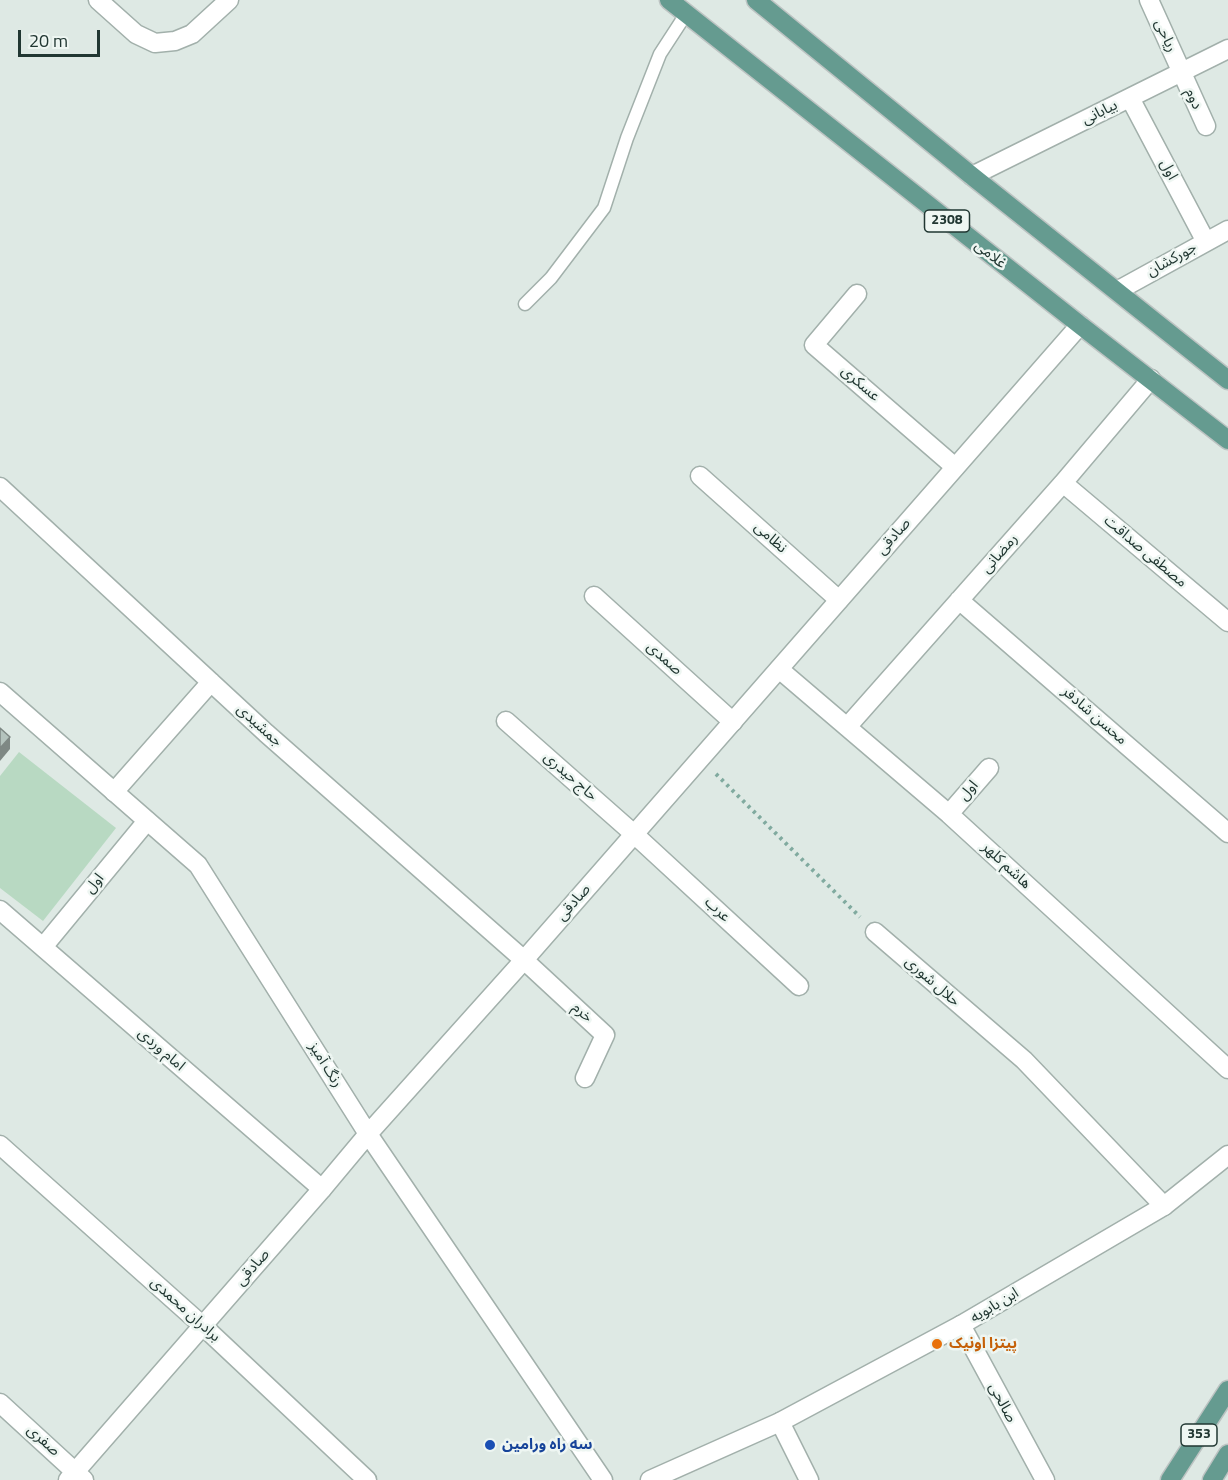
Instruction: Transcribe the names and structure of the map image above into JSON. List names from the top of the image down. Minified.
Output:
{"streets":{"main road":["2308","غلامی","353"],"street":["ریاحی","دوم","بیابانی","اول","جورکشان","عسکری","صادقی","نظامی","مصطفی صداقت","رمضانی","صمدی","محسن شادفر","جمشیدی","حاج حیدری","هاشم کلهر","عرب","حلال شوری","خرم","امام وردی","رنگ آمیز","ابن بابویه","برادران محمدی","صالحی","صفری"]},"crossings":[["ریاحی","دوم"],["ریاحی","بیابانی"],["دوم","بیابانی"],["بیابانی","اول"],["اول","جورکشان"],["اول","هاشم کلهر"],["اول","امام وردی"],["اول","رنگ آمیز"],["غلامی","صادقی"],["غلامی","رمضانی"],["عسکری","صادقی"],["صادقی","نظامی"],["صادقی","صمدی"],["صادقی","جمشیدی"],["صادقی","حاج حیدری"],["صادقی","هاشم کلهر"],["صادقی","عرب"],["صادقی","خرم"],["صادقی","امام وردی"],["صادقی","رنگ آمیز"],["صادقی","برادران محمدی"],["صادقی","صفری"],["مصطفی صداقت","رمضانی"],["رمضانی","محسن شادفر"],["رمضانی","هاشم کلهر"],["جمشیدی","خرم"],["حاج حیدری","عرب"],["حلال شوری","ابن بابویه"],["ابن بابویه","صالحی"]],"places":["پیتزا اونیک","سه راه ورامین"],"scale_bar":"20 m"}
